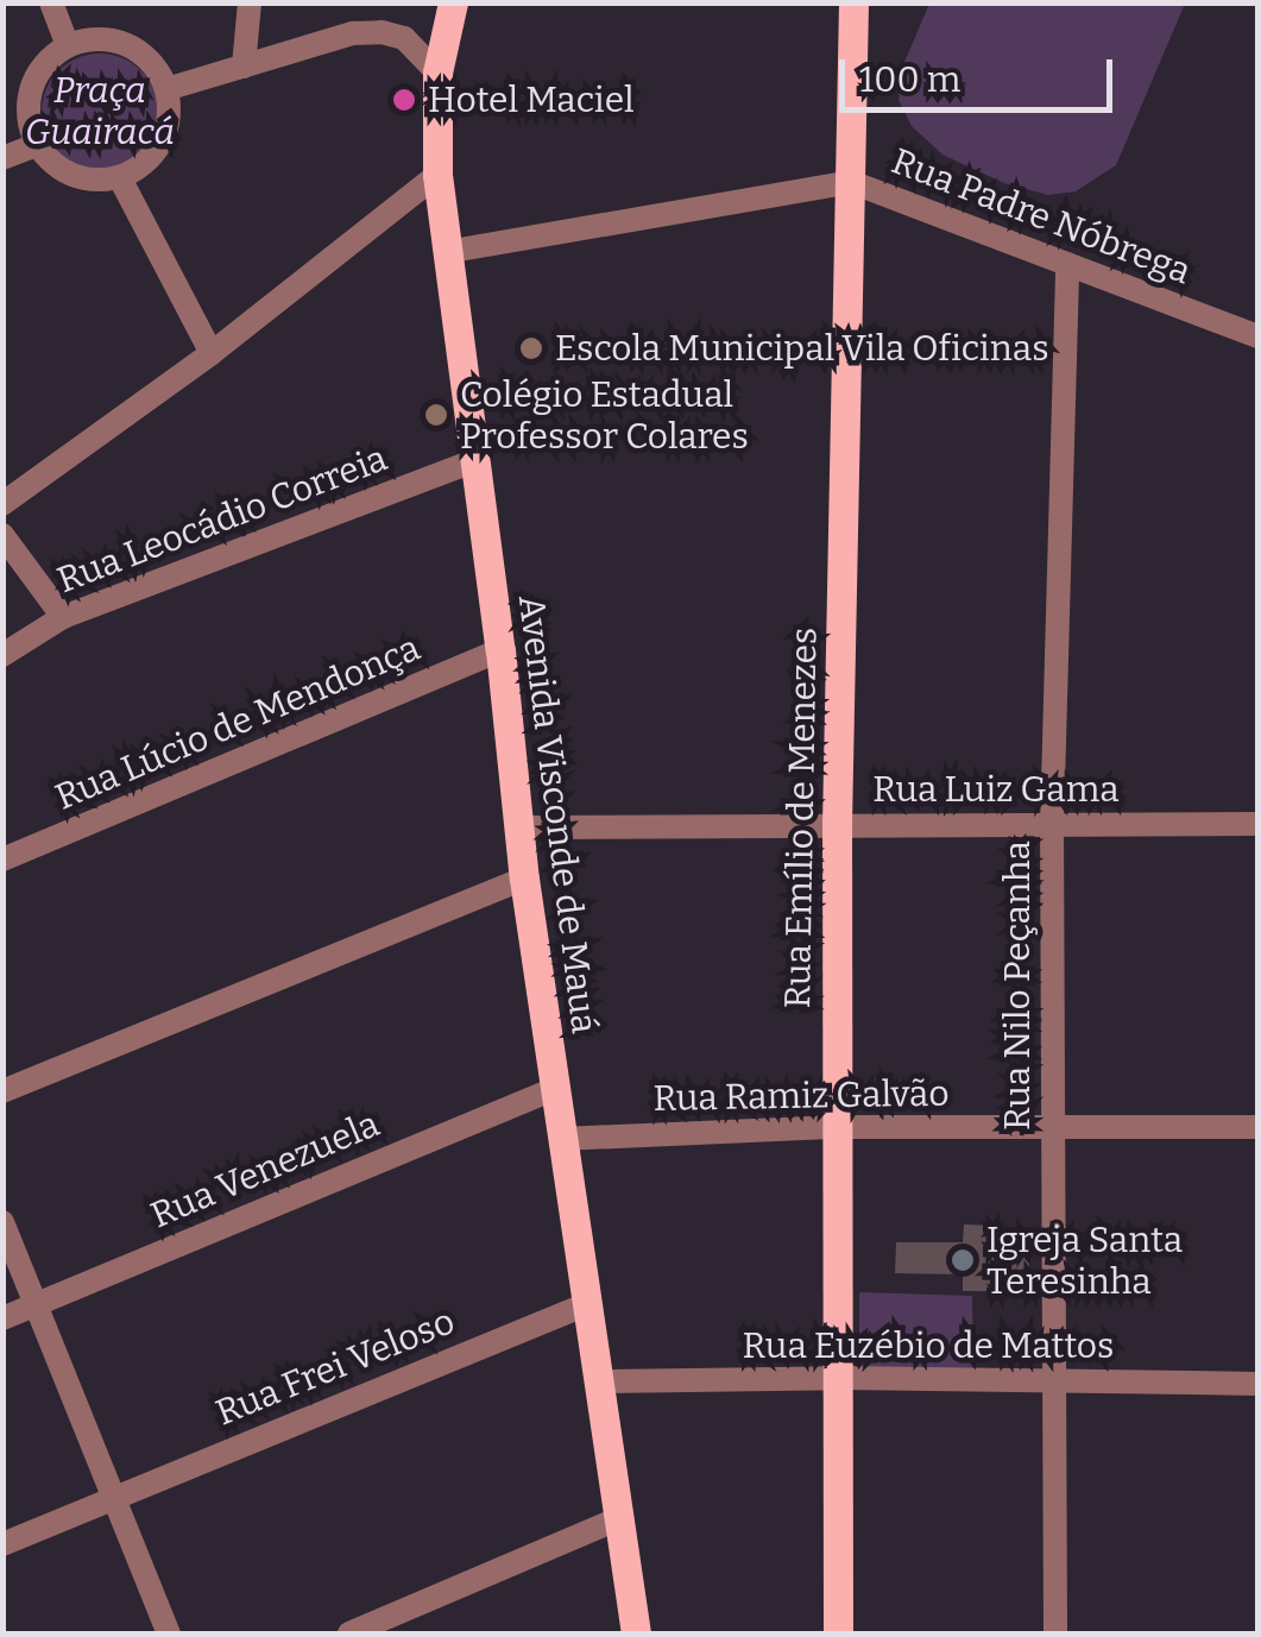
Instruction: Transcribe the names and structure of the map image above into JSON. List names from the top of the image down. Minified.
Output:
{"streets":{"main road":["Avenida Visconde de Mauá","Rua Emílio de Menezes"],"street":["Rua Padre Nóbrega","Rua Leocádio Correia","Rua Lúcio de Mendonça","Rua Luiz Gama","Rua Nilo Peçanha","Rua Ramiz Galvão","Rua Venezuela","Rua Euzébio de Mattos","Rua Frei Veloso"]},"crossings":[["Rua Padre Nóbrega","Avenida Visconde de Mauá"],["Rua Padre Nóbrega","Rua Emílio de Menezes"],["Rua Padre Nóbrega","Rua Nilo Peçanha"],["Rua Leocádio Correia","Avenida Visconde de Mauá"],["Rua Lúcio de Mendonça","Avenida Visconde de Mauá"],["Rua Luiz Gama","Avenida Visconde de Mauá"],["Rua Luiz Gama","Rua Emílio de Menezes"],["Rua Luiz Gama","Rua Nilo Peçanha"],["Avenida Visconde de Mauá","Rua Ramiz Galvão"],["Avenida Visconde de Mauá","Rua Venezuela"],["Avenida Visconde de Mauá","Rua Euzébio de Mattos"],["Avenida Visconde de Mauá","Rua Frei Veloso"],["Rua Emílio de Menezes","Rua Ramiz Galvão"],["Rua Emílio de Menezes","Rua Euzébio de Mattos"],["Rua Nilo Peçanha","Rua Ramiz Galvão"],["Rua Nilo Peçanha","Rua Euzébio de Mattos"]],"parks":["Praça Guairacá"],"places":["Hotel Maciel","Escola Municipal Vila Oficinas","Colégio Estadual Professor Colares","Igreja Santa Teresinha"],"scale_bar":"100 m"}
